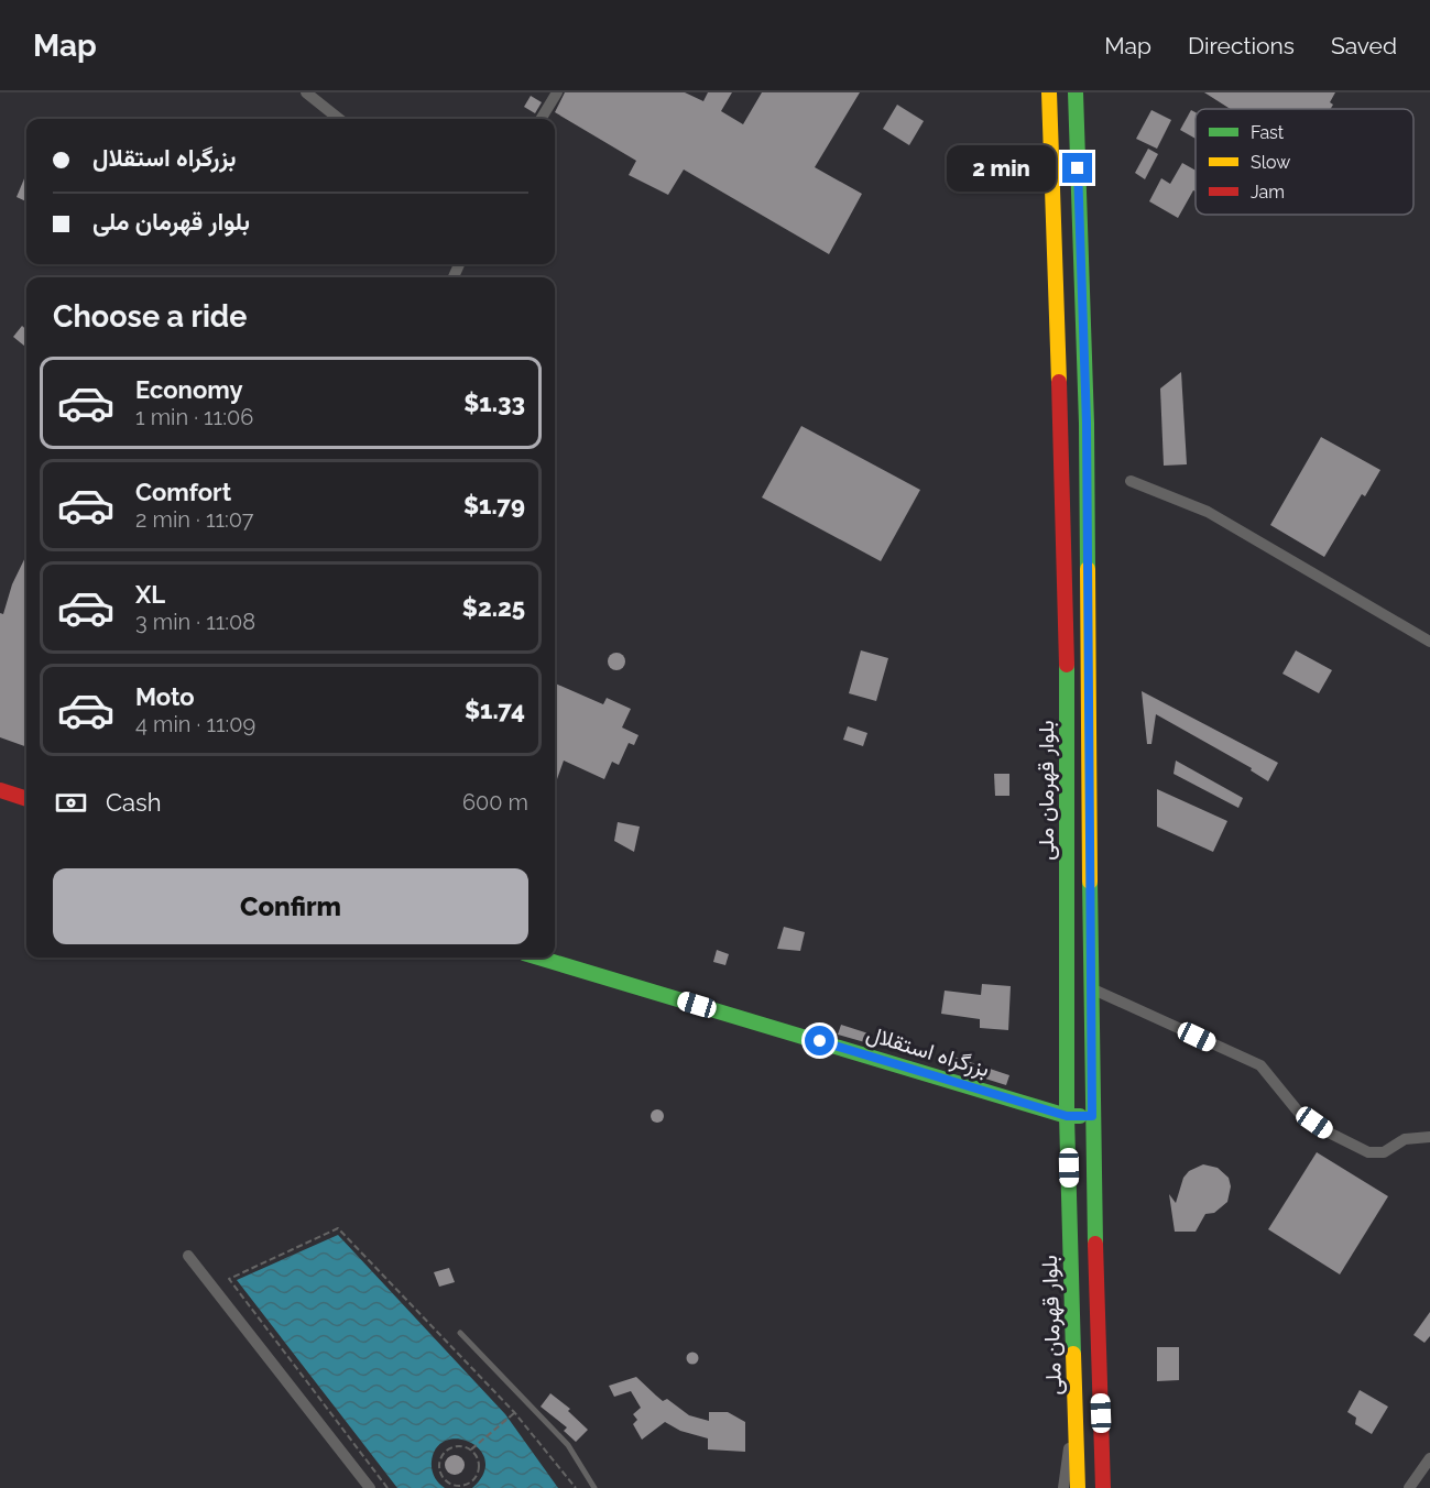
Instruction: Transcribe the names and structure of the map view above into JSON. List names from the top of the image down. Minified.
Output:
{"streets":{"highway":["بلوار قهرمان ملی","بزرگراه استقلال"]},"crossings":[["بلوار قهرمان ملی","بزرگراه استقلال"]],"legend":["Fast","Slow","Jam"],"page":{"header":"Map","nav":["Map","Directions","Saved"],"banner":["بزرگراه استقلال","بلوار قهرمان ملی"],"bubble":"2 min","heading":"Choose a ride","list":[{"name":"Economy","note":"1 min · 11:06","value":"$1.33"},{"name":"Comfort","note":"2 min · 11:07","value":"$1.79"},{"name":"XL","note":"3 min · 11:08","value":"$2.25"},{"name":"Moto","note":"4 min · 11:09","value":"$1.74"}],"pay":["Cash","600 m"],"buttons":"Confirm"}}
